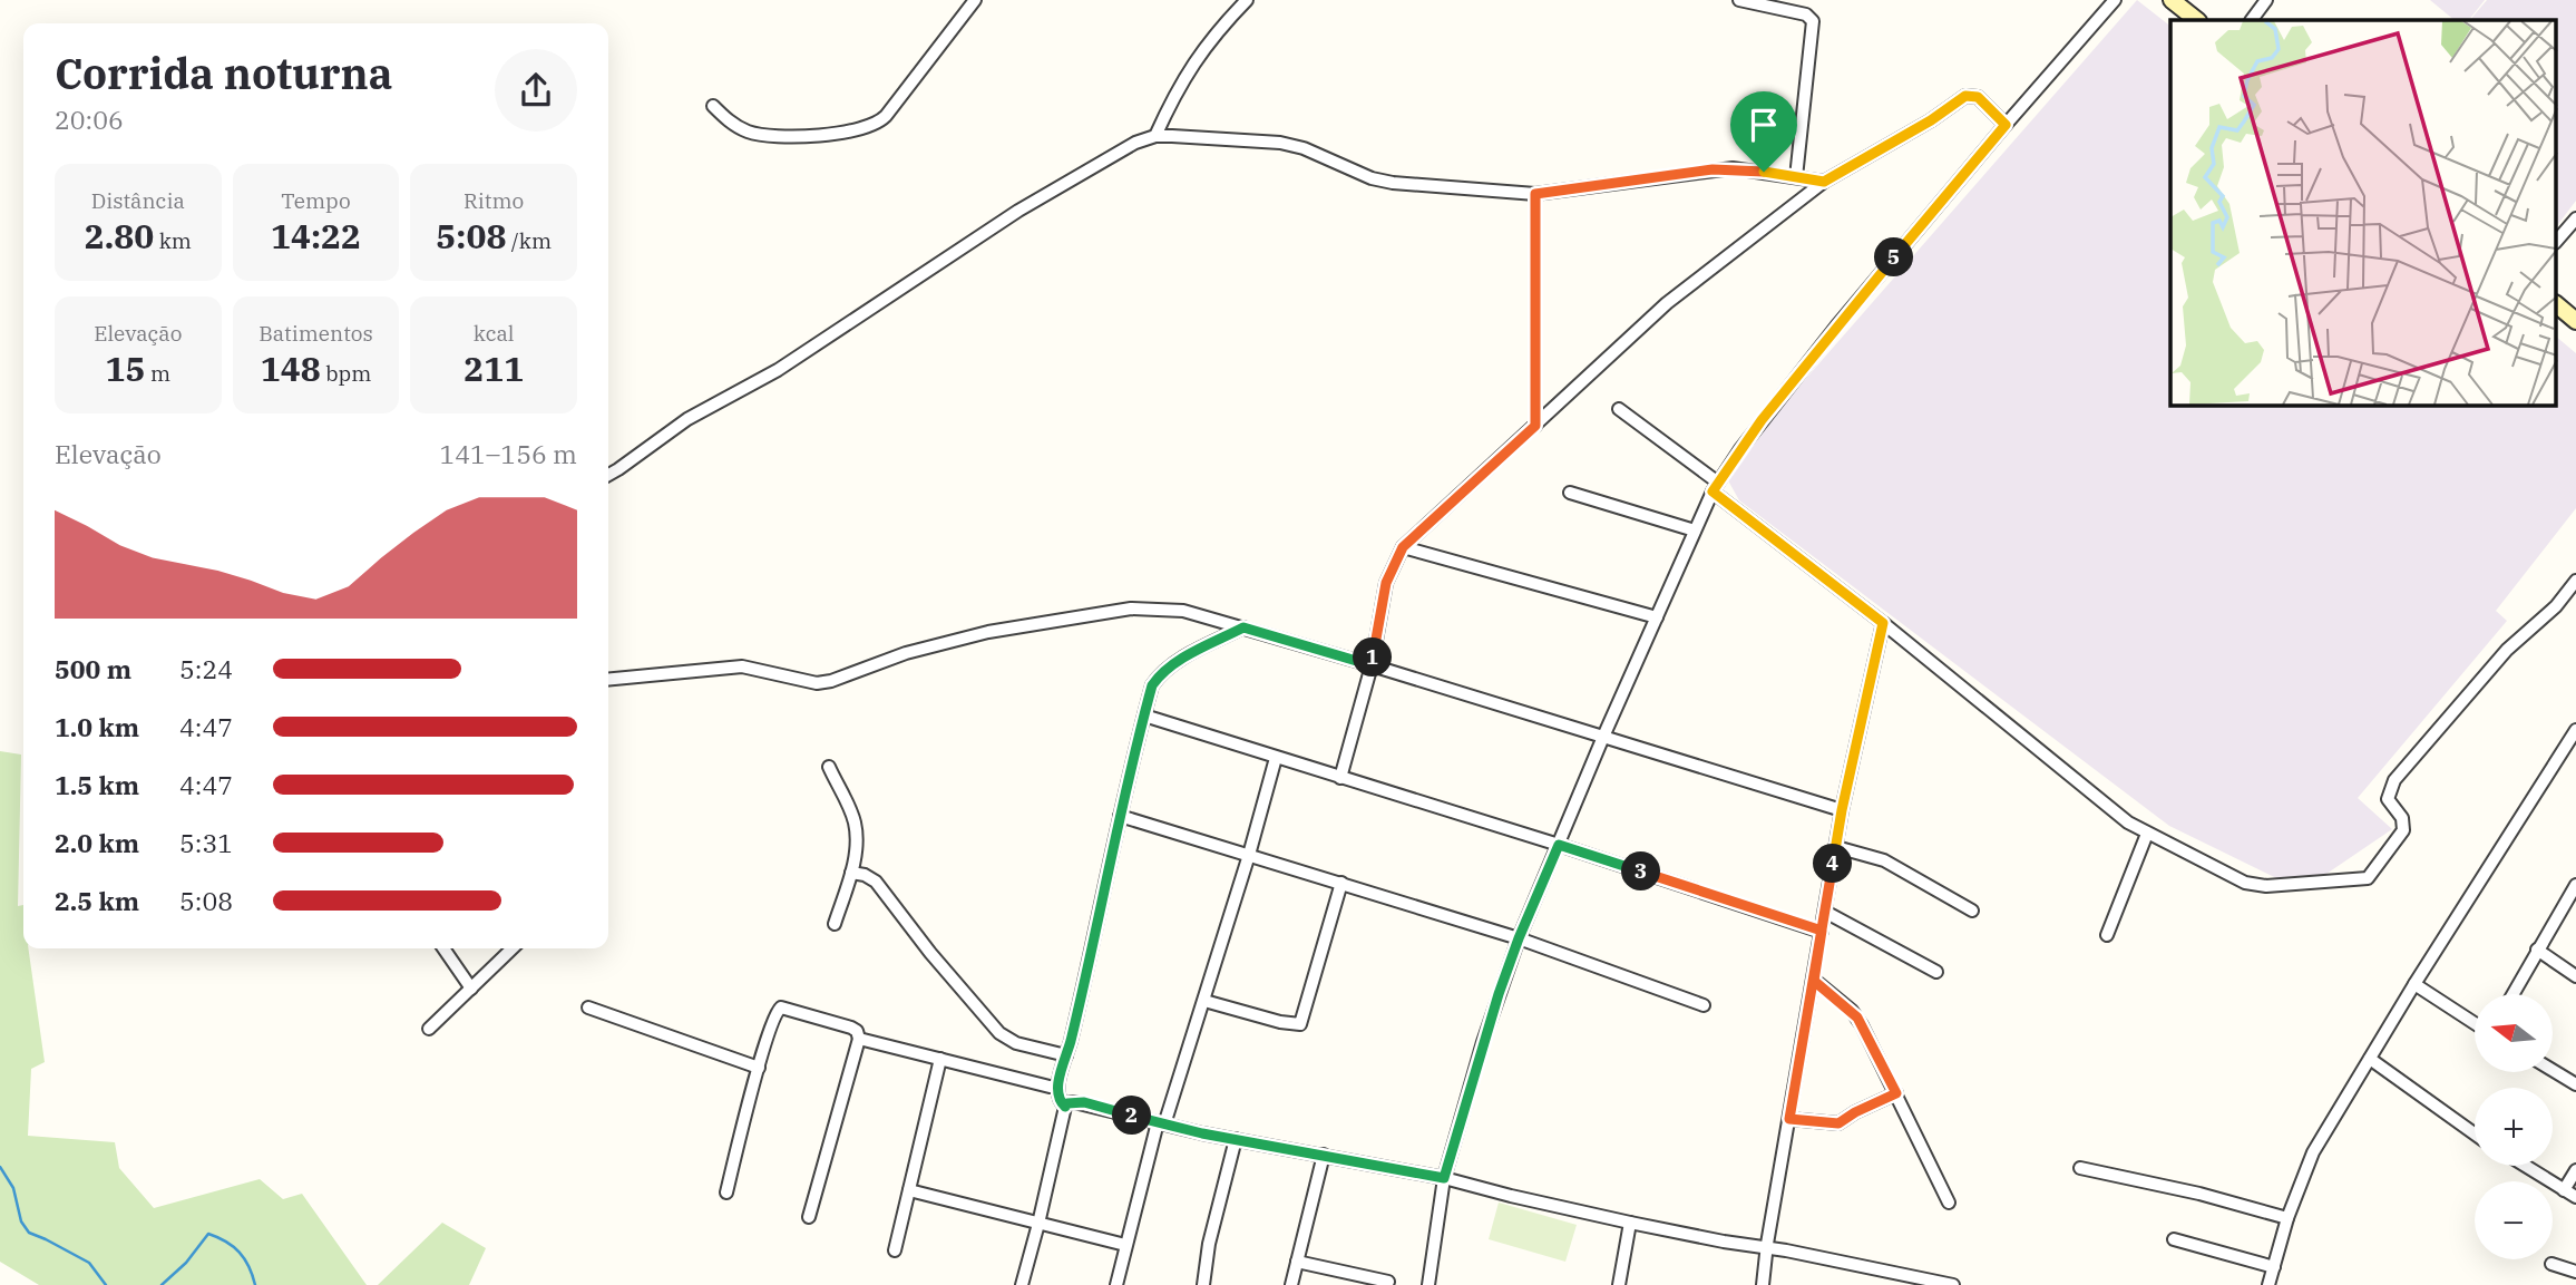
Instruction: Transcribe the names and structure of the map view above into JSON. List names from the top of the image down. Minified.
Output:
{"north":"left","page":{"heading":["Corrida noturna","20:06"],"stats":[["Distância","2.80 km"],["Tempo","14:22"],["Ritmo","5:08 /km"],["Elevação","15 m"],["Batimentos","148 bpm"],["kcal","211"]],"pins":["5","1","4","3","2"],"chart":["Elevação","141–156 m"],"list":[{"name":"500 m","note":"5:24"},{"name":"1.0 km","note":"4:47"},{"name":"1.5 km","note":"4:47"},{"name":"2.0 km","note":"5:31"},{"name":"2.5 km","note":"5:08"}],"map_buttons":["+","−"]}}
